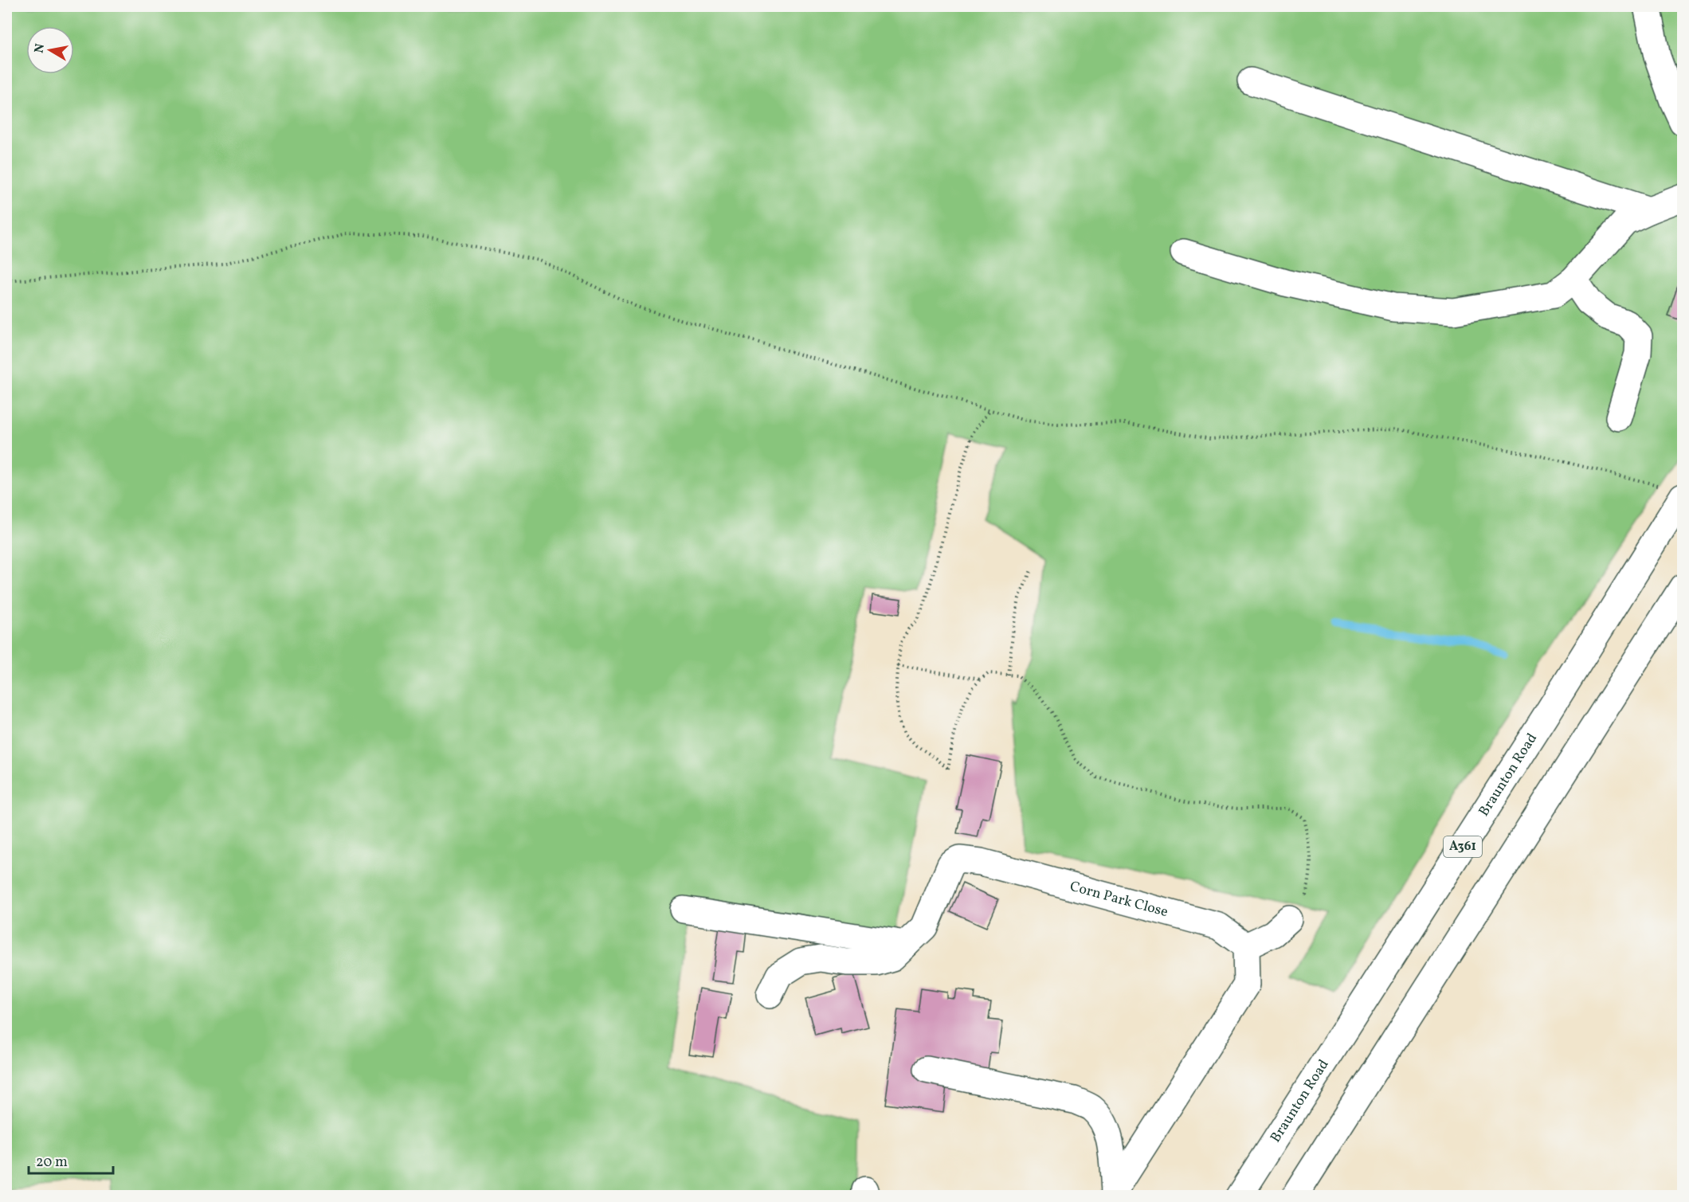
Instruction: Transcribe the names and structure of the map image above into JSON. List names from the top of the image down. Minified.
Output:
{"streets":{"main road":["Braunton Road","A361","Corn Park Close"]},"scale_bar":"20 m","north":"left"}
